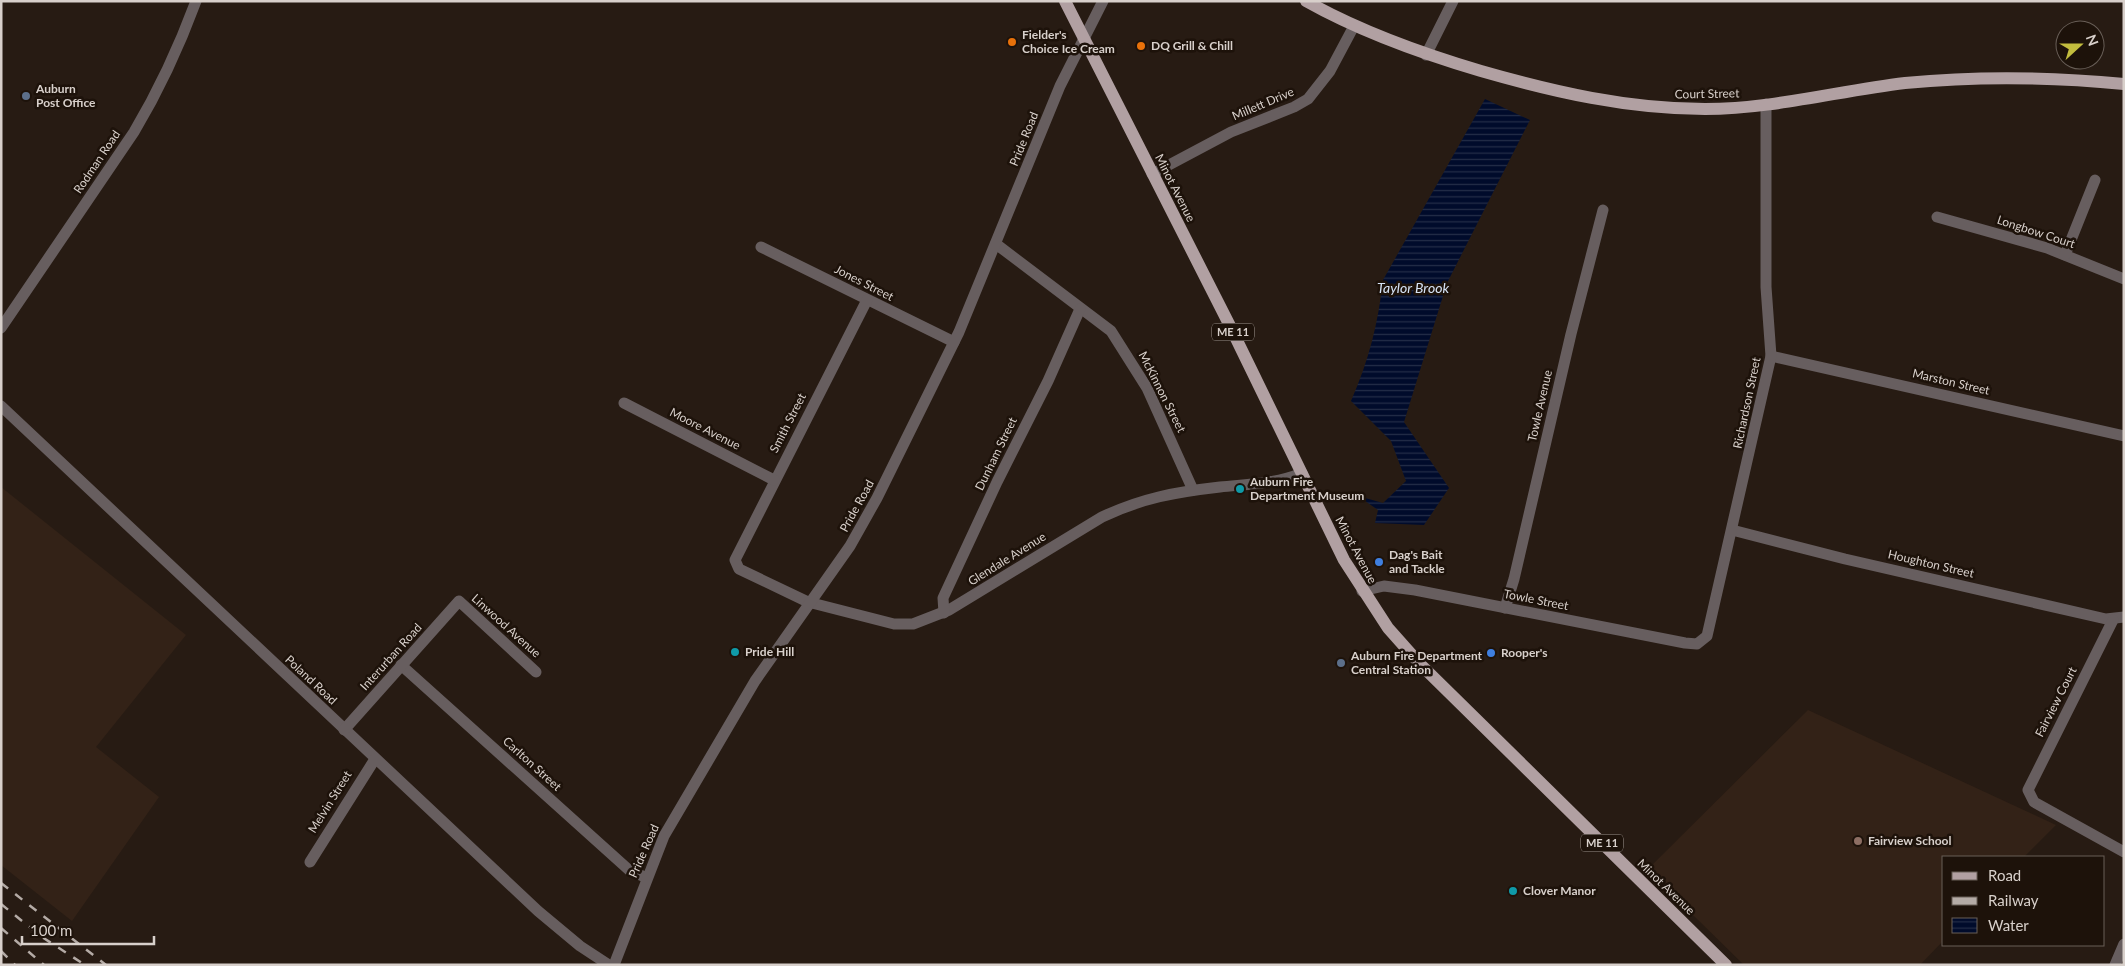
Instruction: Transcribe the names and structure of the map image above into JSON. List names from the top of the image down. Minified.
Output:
{"streets":{"main road":["Court Street","Minot Avenue","ME 11"],"street":["Millett Drive","Pride Road","Rodman Road","Longbow Court","Jones Street","Marston Street","McKinnon Street","Richardson Street","Towle Avenue","Smith Street","Moore Avenue","Dunham Street","Glendale Avenue","Houghton Street","Towle Street","Linwood Avenue","Interurban Road","Poland Road","Fairview Court","Carlton Street","Melvin Street"]},"crossings":[["Court Street","Millett Drive"],["Court Street","Richardson Street"],["Millett Drive","Minot Avenue"],["Pride Road","Minot Avenue"],["Pride Road","Jones Street"],["Pride Road","McKinnon Street"],["Pride Road","Glendale Avenue"],["Pride Road","Carlton Street"],["Minot Avenue","Glendale Avenue"],["Minot Avenue","Towle Street"],["Jones Street","Smith Street"],["Marston Street","Richardson Street"],["McKinnon Street","Dunham Street"],["McKinnon Street","Glendale Avenue"],["Richardson Street","Houghton Street"],["Richardson Street","Towle Street"],["Towle Avenue","Towle Street"],["Smith Street","Moore Avenue"],["Smith Street","Glendale Avenue"],["Dunham Street","Glendale Avenue"],["Houghton Street","Fairview Court"],["Linwood Avenue","Interurban Road"],["Interurban Road","Poland Road"],["Interurban Road","Carlton Street"],["Poland Road","Melvin Street"]],"water":["Taylor Brook"],"places":["Fielder's Choice Ice Cream","DQ Grill & Chill","Auburn Post Office","Auburn Fire Department Museum","Dag's Bait and Tackle","Pride Hill","Rooper's","Auburn Fire Department Central Station","Fairview School","Clover Manor"],"legend":["Road","Railway","Water"],"scale_bar":"100 m","north":"right"}
